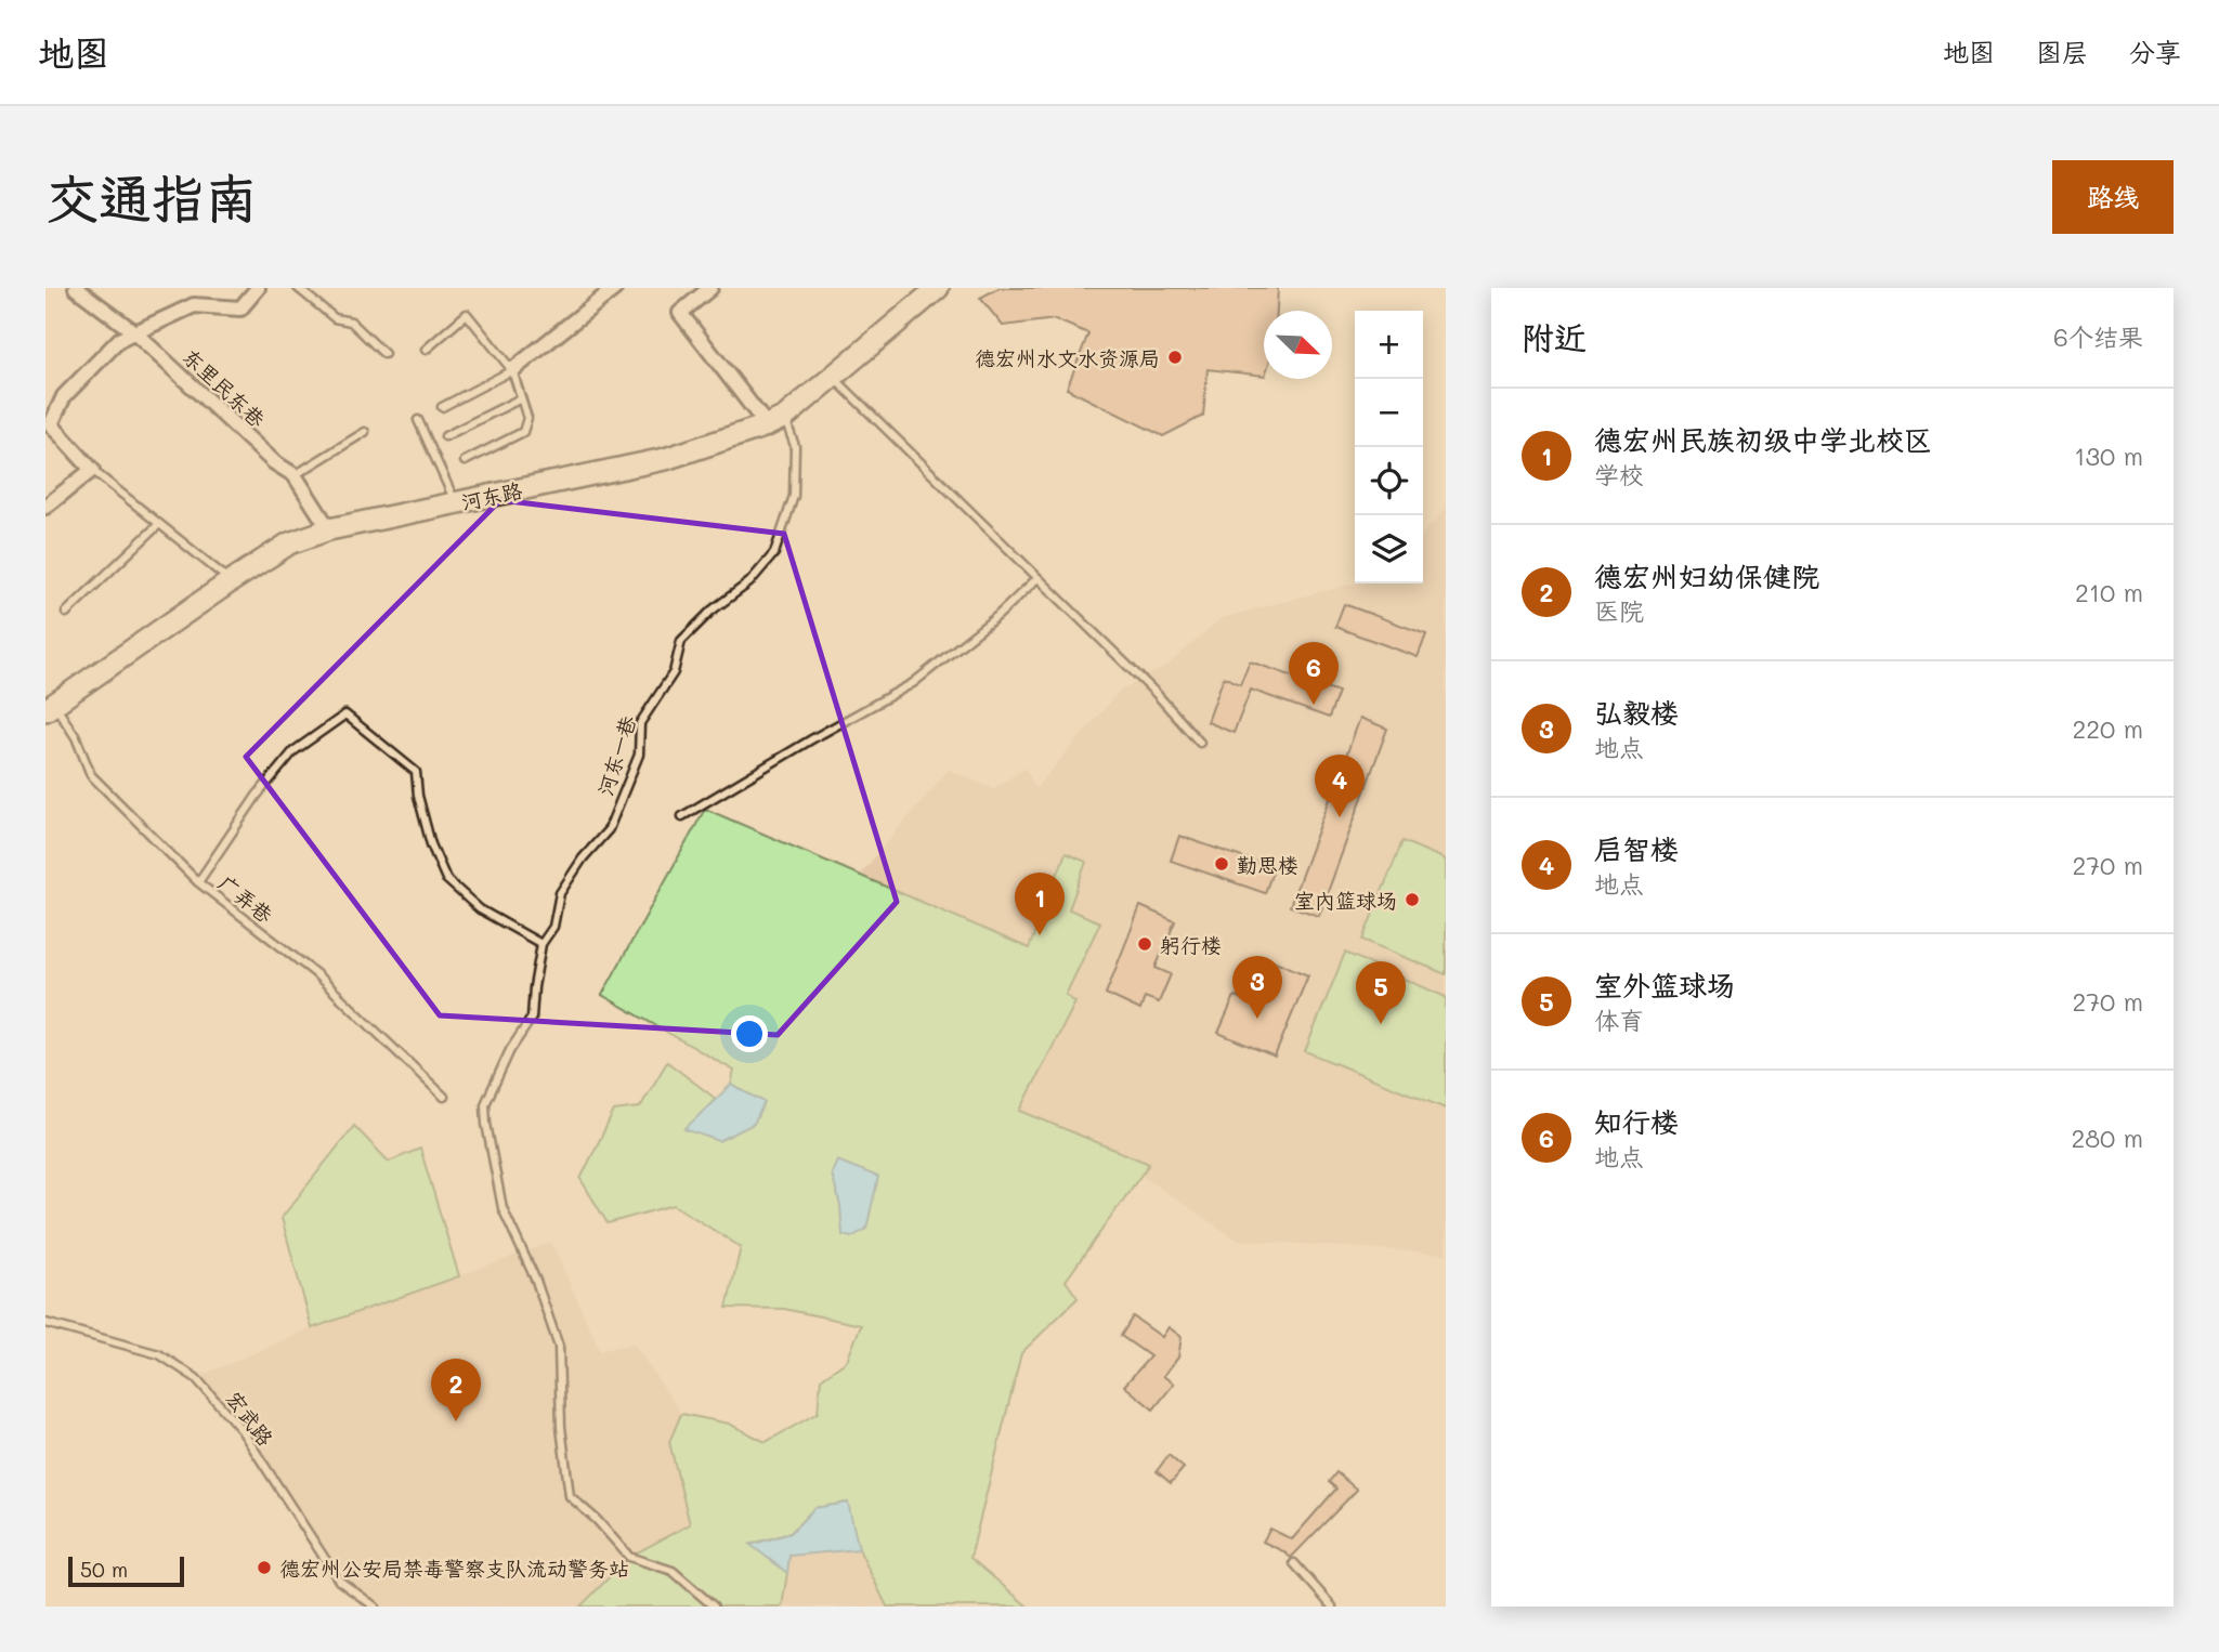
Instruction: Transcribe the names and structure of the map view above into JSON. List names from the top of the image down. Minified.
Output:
{"streets":{"main road":["河东路"],"street":["东里民东巷"],"lane":["河东一巷","广弄巷","宏武路"]},"crossings":[["东里民东巷","河东路"],["河东路","河东一巷"],["河东路","广弄巷"]],"places":["德宏州水文水资源局","勤思楼","室内篮球场","躬行楼","德宏州公安局禁毒警察支队流动警务站"],"scale_bar":"50 m","north":"bottom right","page":{"header":"地图","nav":["地图","图层","分享"],"buttons":"路线","title":"交通指南","heading":["附近","6个结果"],"map_buttons":["+","−"],"list":[{"mark":"1","name":"德宏州民族初级中学北校区","note":"学校","value":"130 m"},{"mark":"2","name":"德宏州妇幼保健院","note":"医院","value":"210 m"},{"mark":"3","name":"弘毅楼","note":"地点","value":"220 m"},{"mark":"4","name":"启智楼","note":"地点","value":"270 m"},{"mark":"5","name":"室外篮球场","note":"体育","value":"270 m"},{"mark":"6","name":"知行楼","note":"地点","value":"280 m"}],"pins":["6","4","1","3","5","2"],"scale":"50 m"}}
